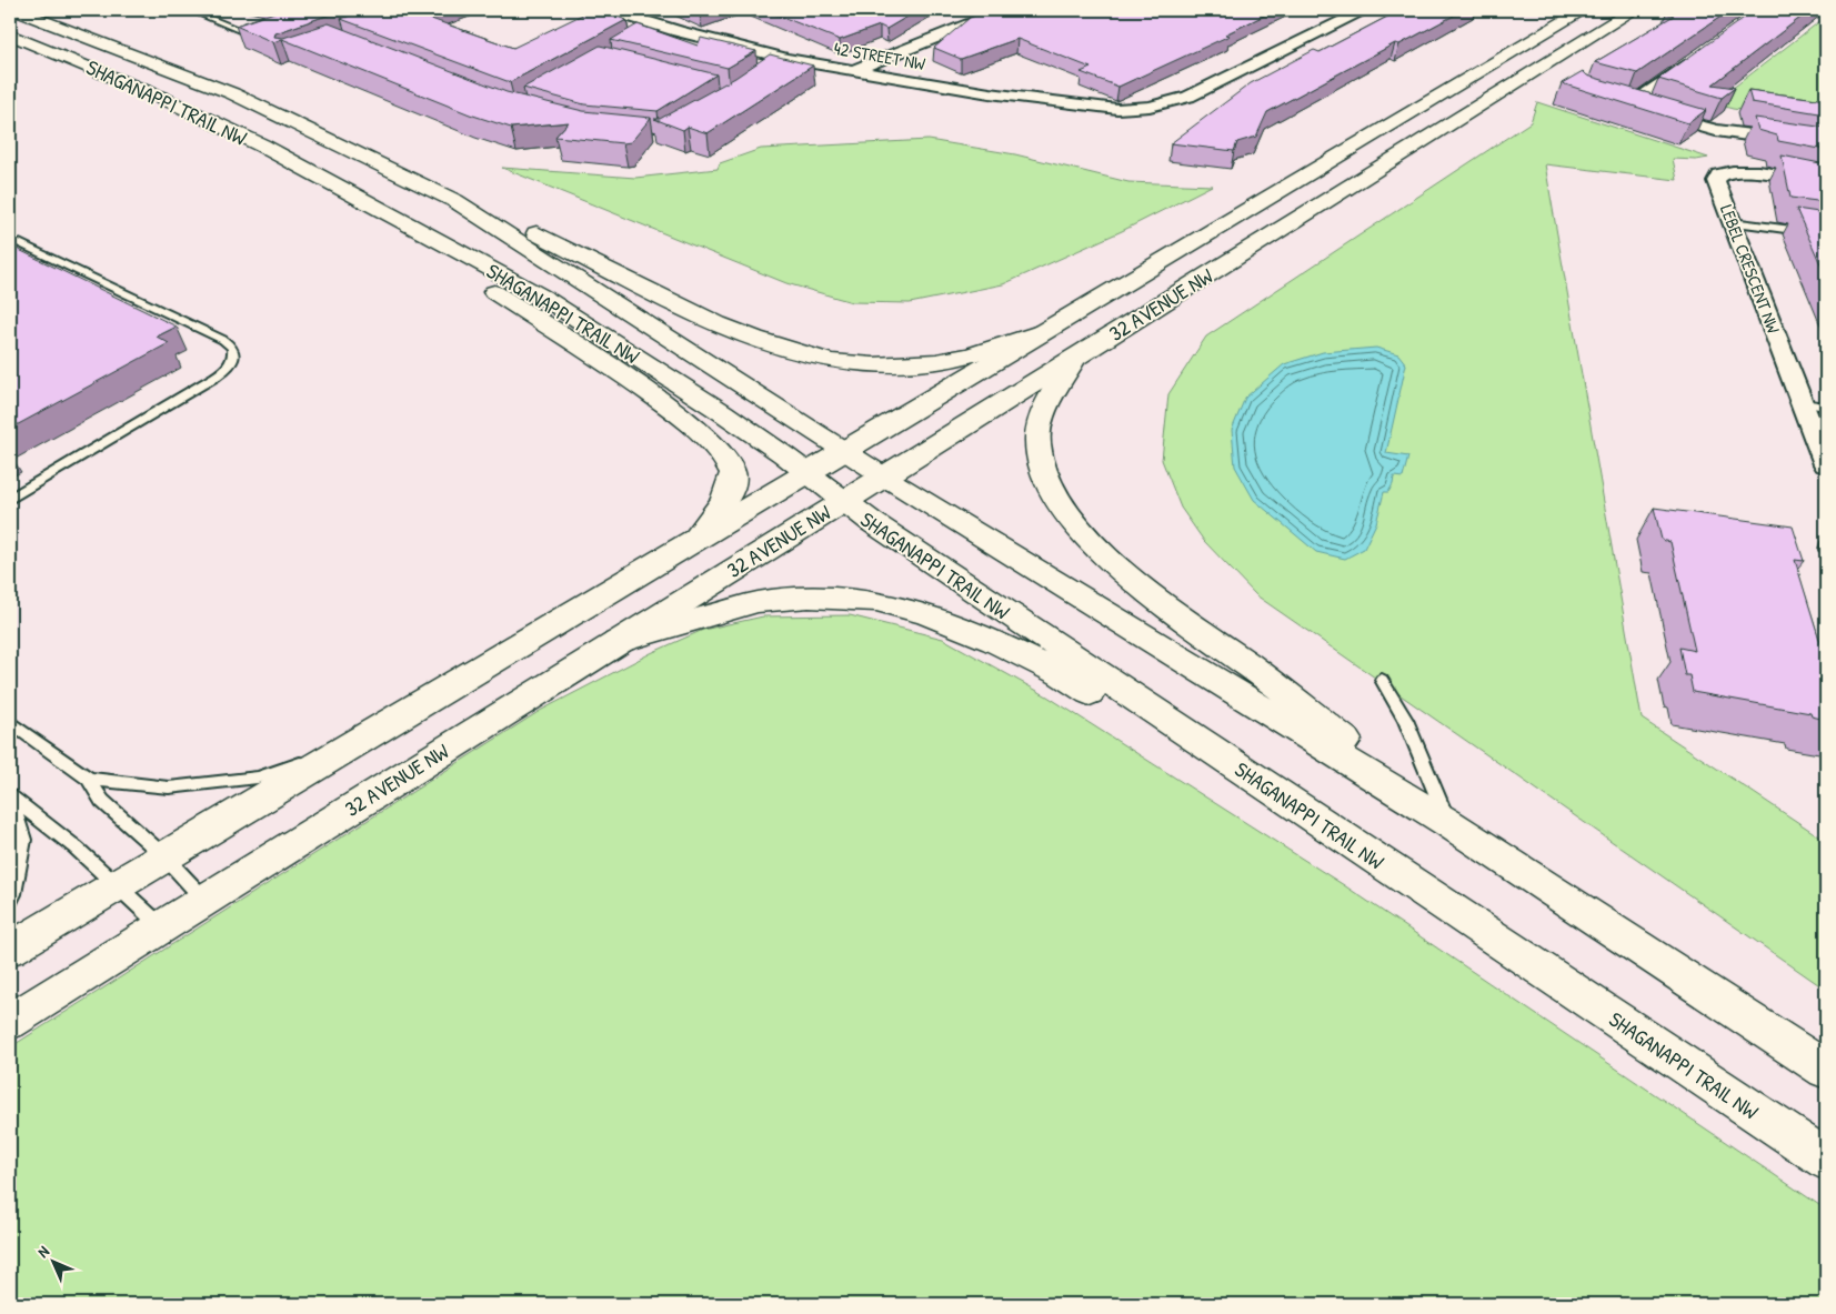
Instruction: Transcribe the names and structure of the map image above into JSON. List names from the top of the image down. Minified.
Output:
{"streets":{"main road":["SHAGANAPPI TRAIL NW","32 AVENUE NW"],"street":["42 STREET NW","LEBEL CRESCENT NW"]},"crossings":[["SHAGANAPPI TRAIL NW","32 AVENUE NW"]],"north":"top left"}
